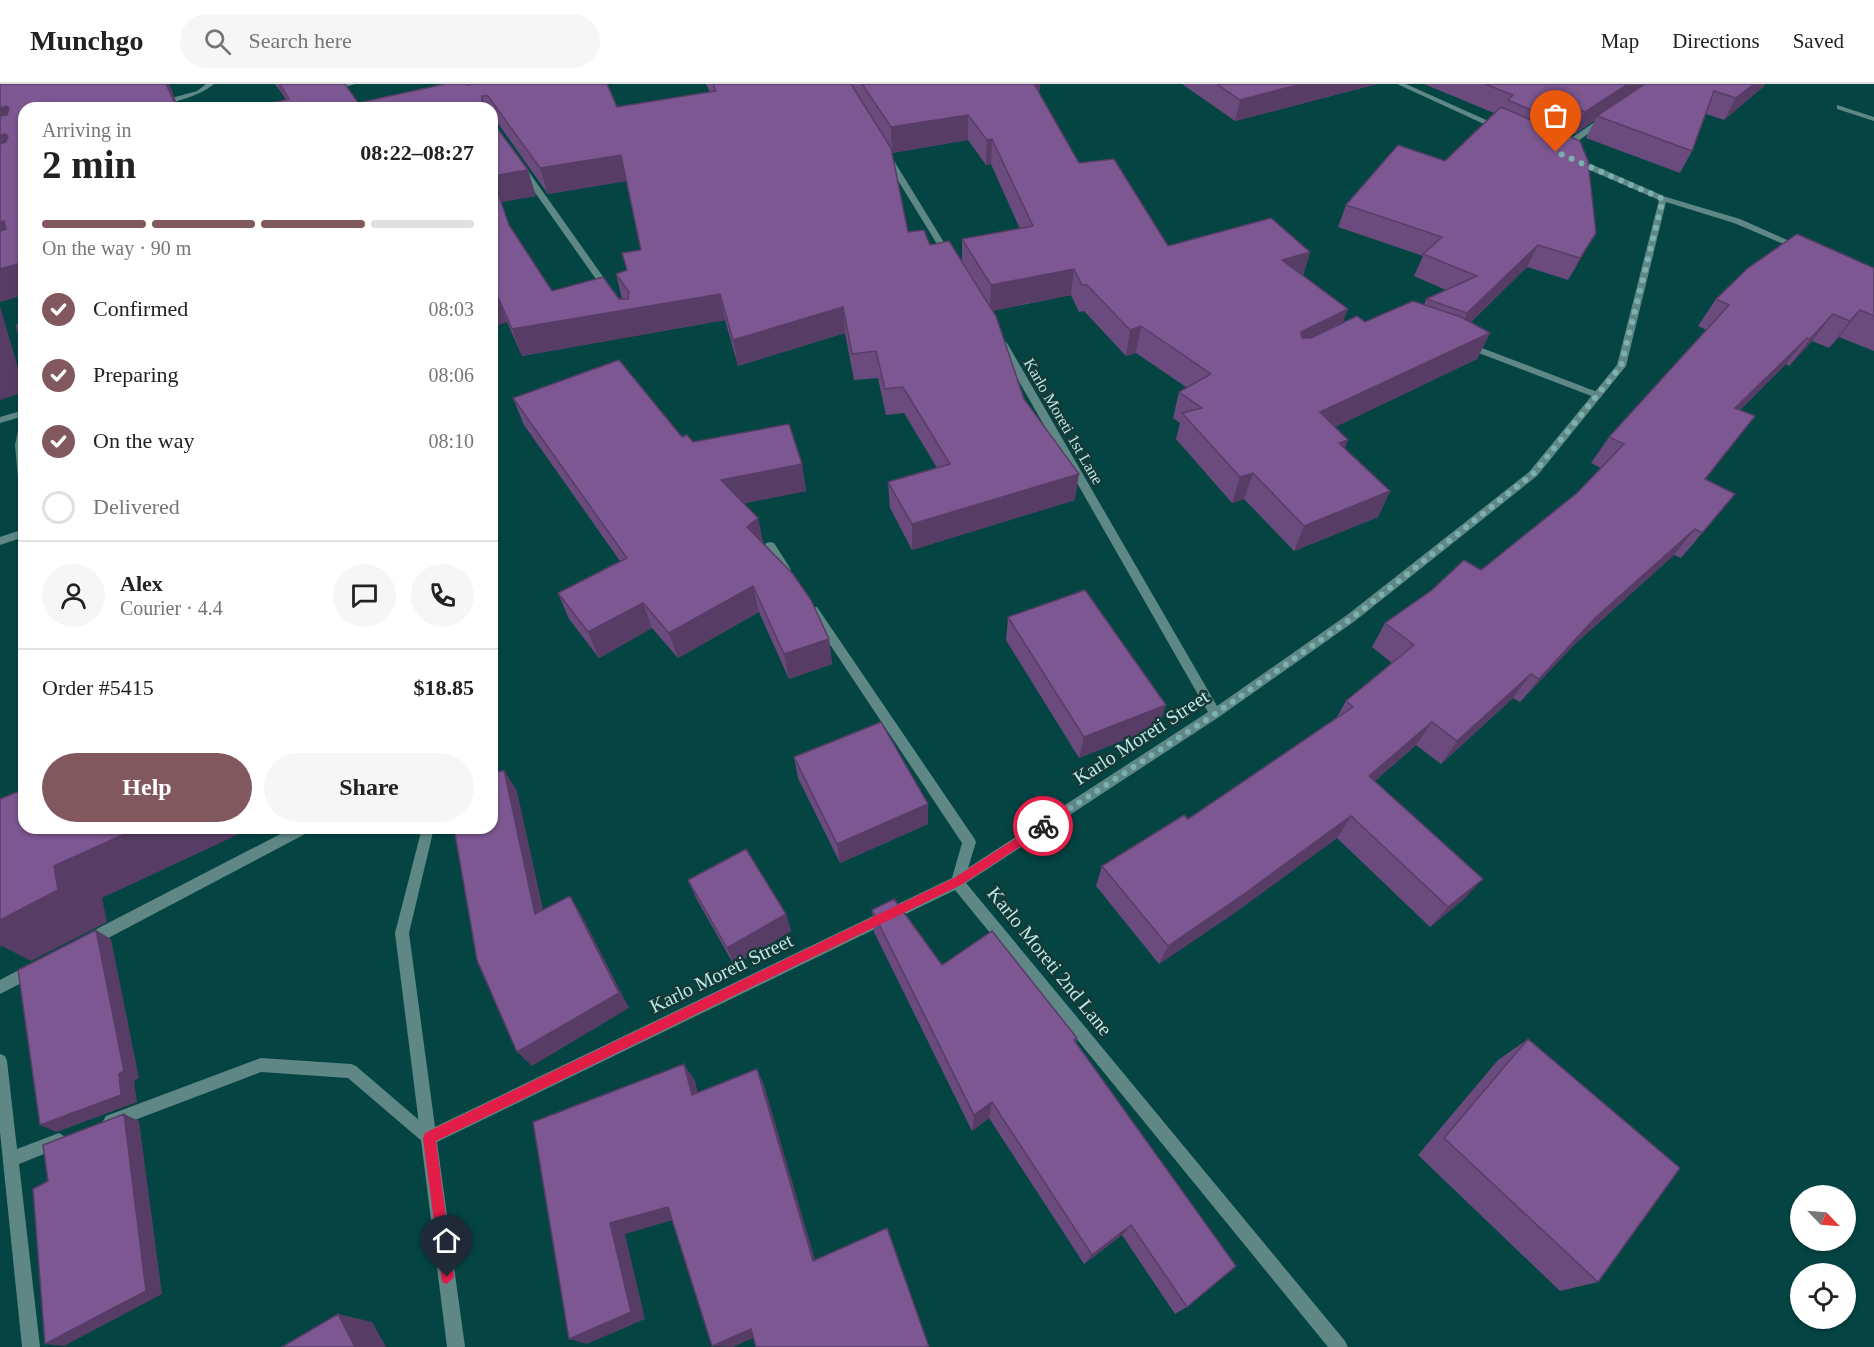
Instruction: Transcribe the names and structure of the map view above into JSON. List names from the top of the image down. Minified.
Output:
{"streets":{"street":["Karlo Moreti 1st Lane","Karlo Moreti Street","Karlo Moreti 2nd Lane"]},"crossings":[["Karlo Moreti 1st Lane","Karlo Moreti Street"],["Karlo Moreti Street","Karlo Moreti 2nd Lane"]],"north":"bottom right","page":{"header":"Munchgo","search":"Search here","nav":["Map","Directions","Saved"],"heading":["2 min","Arriving in","08:22–08:27"],"panel":["Alex","Courier · 4.4","Order #5415","$18.85"],"bar":"On the way · 90 m","list":[["Confirmed","08:03"],["Preparing","08:06"],["On the way","08:10"],"Delivered"],"buttons":["Help","Share"]}}
